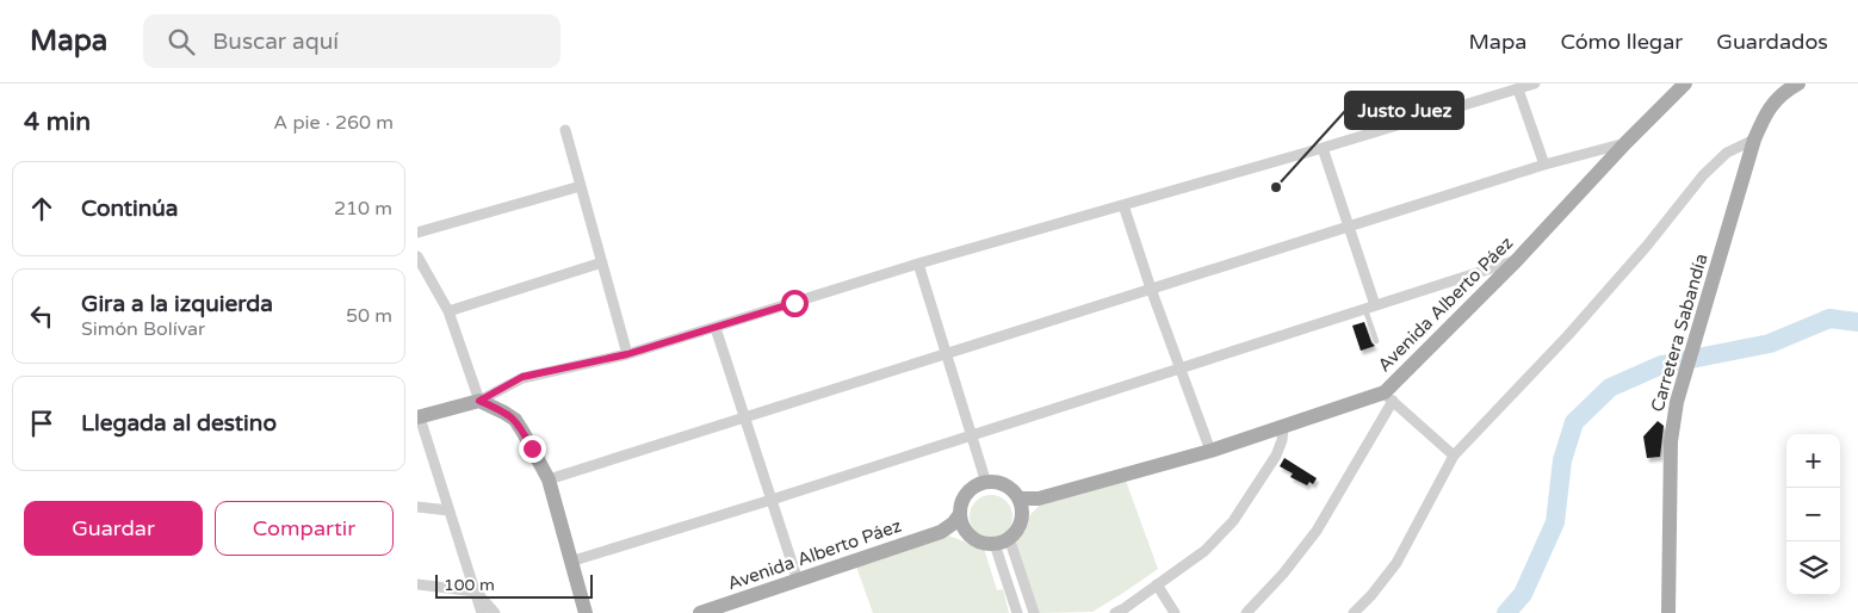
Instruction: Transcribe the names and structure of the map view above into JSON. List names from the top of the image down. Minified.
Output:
{"streets":{"main road":["Avenida Alberto Páez","Carretera Sabandía"]},"places":["Justo Juez"],"scale_bar":"100 m","page":{"header":"Mapa","search":"Buscar aquí","nav":["Mapa","Cómo llegar","Guardados"],"heading":["4 min","A pie · 260 m"],"list":[["Continúa","210 m"],["Gira a la izquierda","Simón Bolívar","50 m"],"Llegada al destino"],"map_buttons":["+","−"],"buttons":["Guardar","Compartir"],"scale":"100 m"}}
